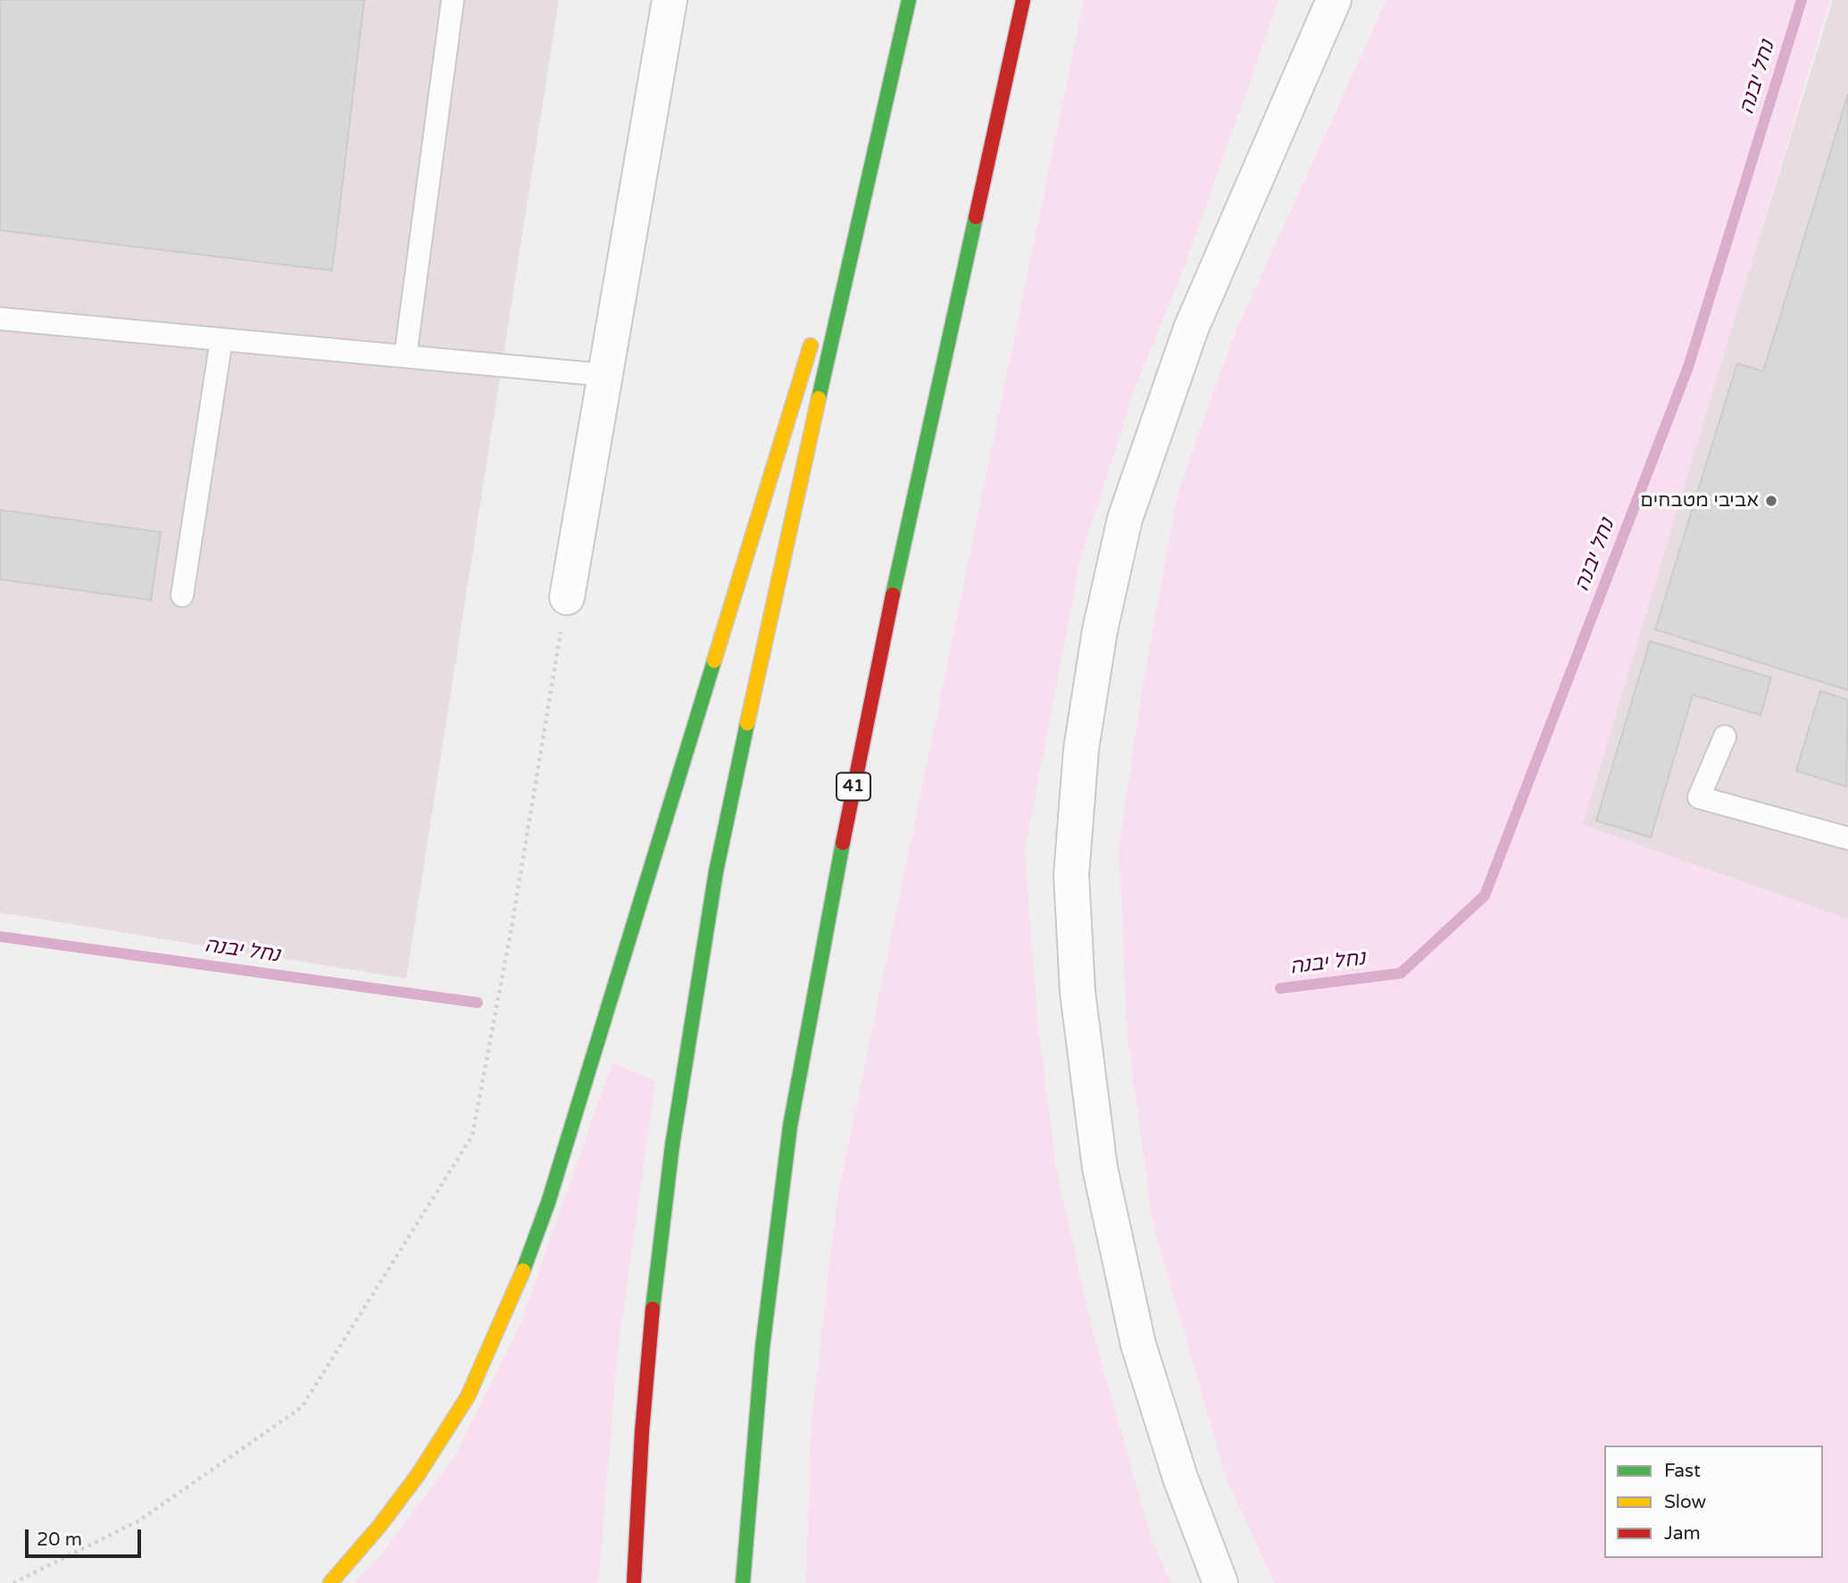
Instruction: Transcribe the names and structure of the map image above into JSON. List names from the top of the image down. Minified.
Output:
{"streets":{"highway":["41"]},"water":["נחל יבנה"],"places":["אביבי מטבחים"],"legend":["Fast","Slow","Jam"],"scale_bar":"20 m"}
